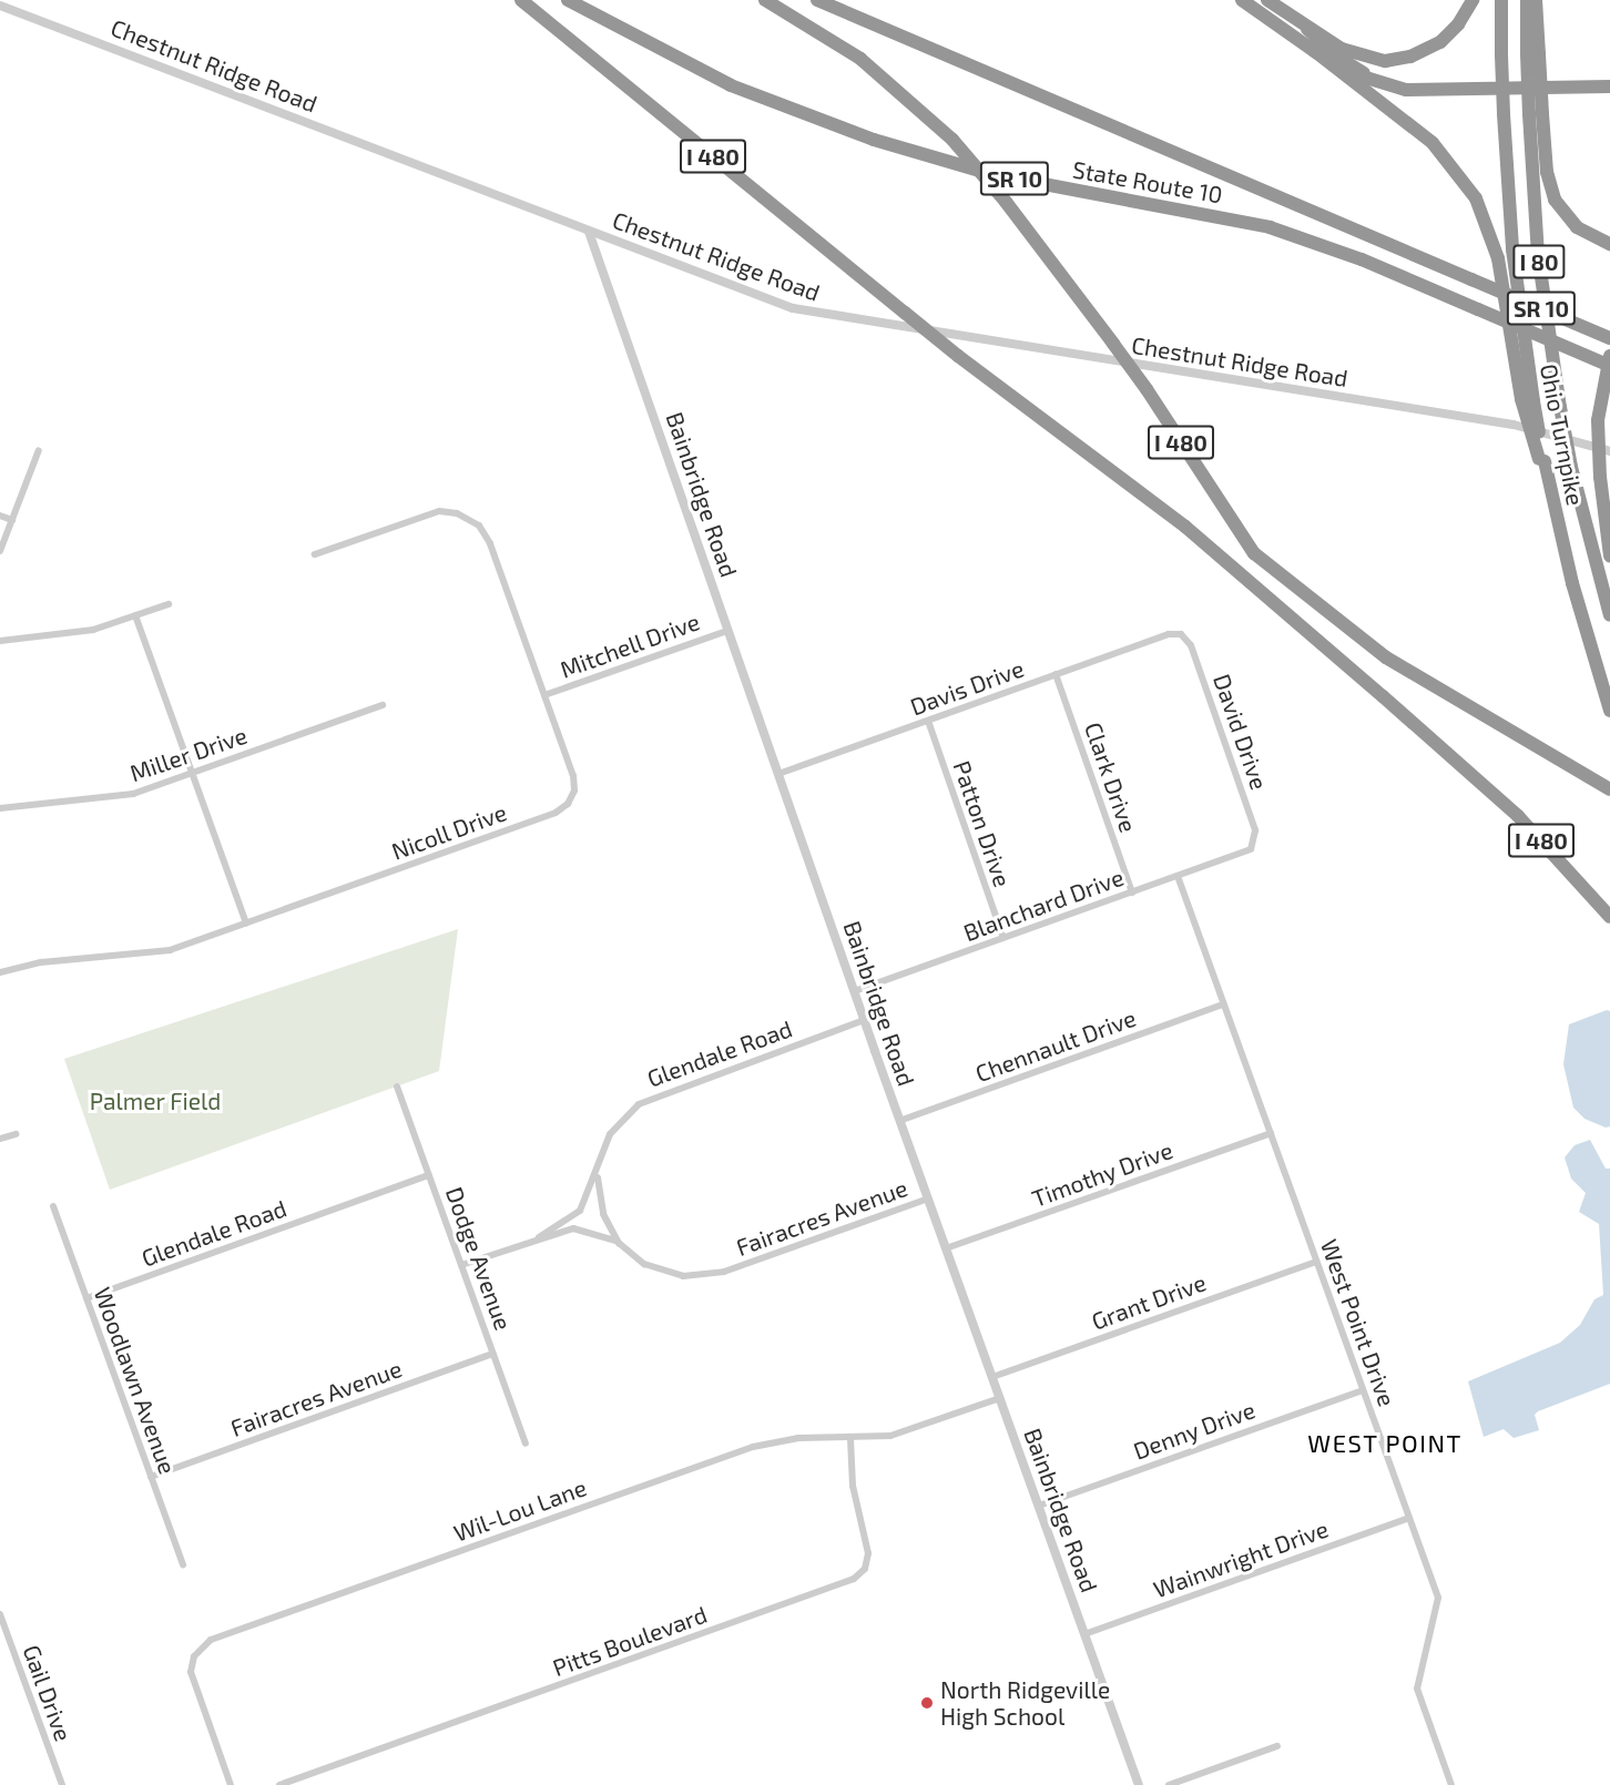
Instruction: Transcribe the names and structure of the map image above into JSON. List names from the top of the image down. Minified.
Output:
{"streets":{"highway":["I 480","SR 10","State Route 10","I 80","Ohio Turnpike"],"street":["Chestnut Ridge Road","Bainbridge Road","Mitchell Drive","Davis Drive","David Drive","Miller Drive","Clark Drive","Patton Drive","Nicoll Drive","Blanchard Drive","Chennault Drive","Glendale Road","Timothy Drive","Fairacres Avenue","Dodge Avenue","Grant Drive","West Point Drive","Woodlawn Avenue","Denny Drive","Wil-Lou Lane","Wainwright Drive","Pitts Boulevard","Gail Drive"]},"crossings":[["Chestnut Ridge Road","Bainbridge Road"],["Bainbridge Road","Mitchell Drive"],["Bainbridge Road","Davis Drive"],["Bainbridge Road","Blanchard Drive"],["Bainbridge Road","Chennault Drive"],["Bainbridge Road","Glendale Road"],["Bainbridge Road","Timothy Drive"],["Bainbridge Road","Fairacres Avenue"],["Bainbridge Road","Grant Drive"],["Bainbridge Road","Denny Drive"],["Bainbridge Road","Wil-Lou Lane"],["Bainbridge Road","Wainwright Drive"],["Mitchell Drive","Nicoll Drive"],["Davis Drive","David Drive"],["Davis Drive","Clark Drive"],["Davis Drive","Patton Drive"],["David Drive","Blanchard Drive"],["Clark Drive","Blanchard Drive"],["Patton Drive","Blanchard Drive"],["Blanchard Drive","West Point Drive"],["Chennault Drive","West Point Drive"],["Glendale Road","Fairacres Avenue"],["Glendale Road","Dodge Avenue"],["Glendale Road","Woodlawn Avenue"],["Timothy Drive","West Point Drive"],["Fairacres Avenue","Dodge Avenue"],["Fairacres Avenue","Woodlawn Avenue"],["Grant Drive","West Point Drive"],["West Point Drive","Denny Drive"],["West Point Drive","Wainwright Drive"],["Wil-Lou Lane","Pitts Boulevard"]],"districts":["WEST POINT"],"parks":["Palmer Field"],"places":["North Ridgeville High School"]}
